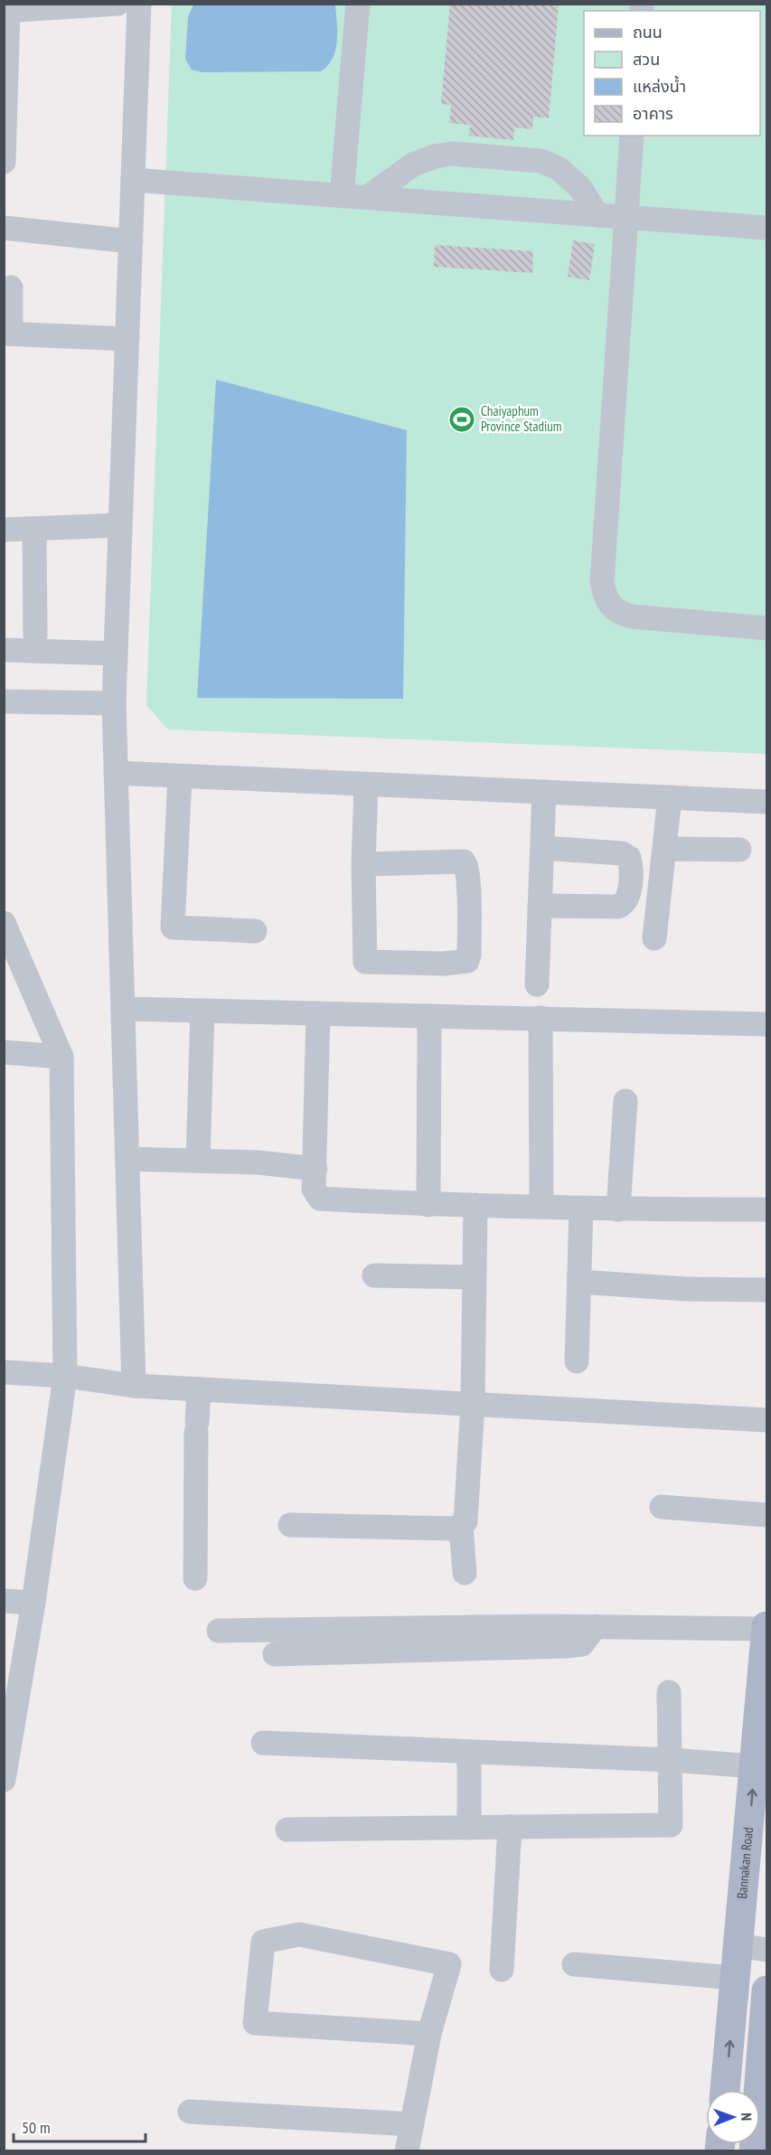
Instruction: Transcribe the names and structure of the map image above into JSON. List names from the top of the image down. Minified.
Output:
{"streets":{"main road":["Bannakan Road"]},"places":{"sports":["Chaiyaphum Province Stadium"]},"legend":["ถนน","สวน","แหล่งน้ำ","อาคาร"],"scale_bar":"50 m","north":"right"}
